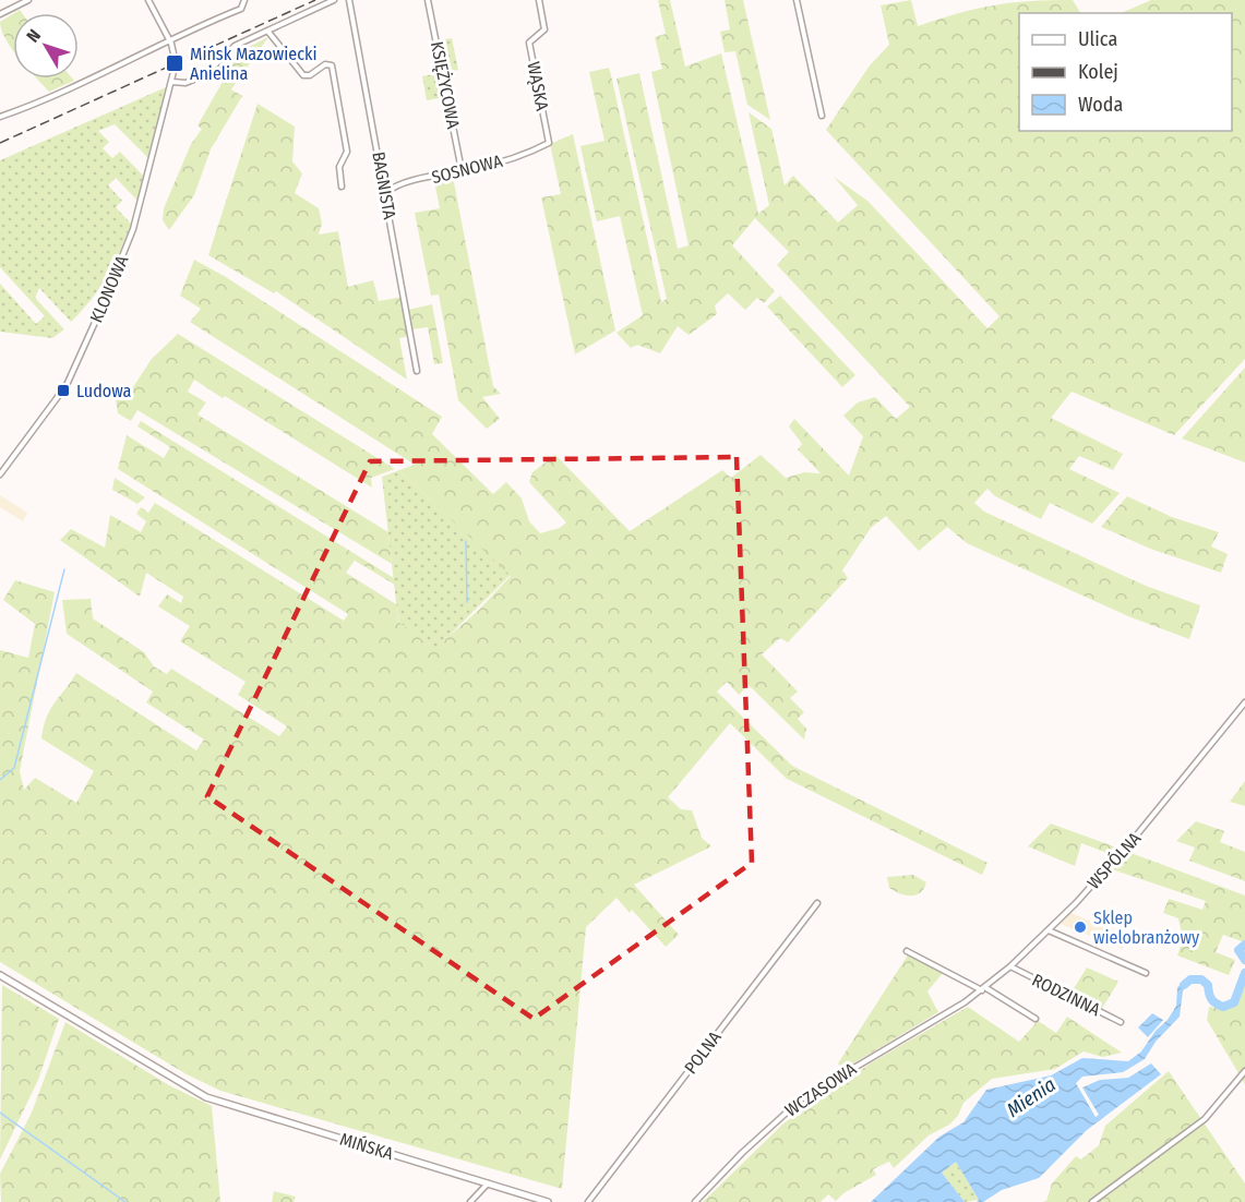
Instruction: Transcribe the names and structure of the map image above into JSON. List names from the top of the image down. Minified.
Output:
{"streets":{"main road":["MIŃSKA"],"street":["KSIĘŻYCOWA","WĄSKA","SOSNOWA","BAGNISTA","KLONOWA","WSPÓLNA","RODZINNA","POLNA","WCZASOWA"]},"crossings":[["KSIĘŻYCOWA","SOSNOWA"],["WĄSKA","SOSNOWA"],["SOSNOWA","BAGNISTA"],["WSPÓLNA","RODZINNA"],["WSPÓLNA","WCZASOWA"]],"water":["Mienia"],"places":{"transit":["Mińsk Mazowiecki Anielina","Ludowa"],"other":["Sklep wielobranżowy"]},"legend":["Ulica","Kolej","Woda"],"north":"top left"}
